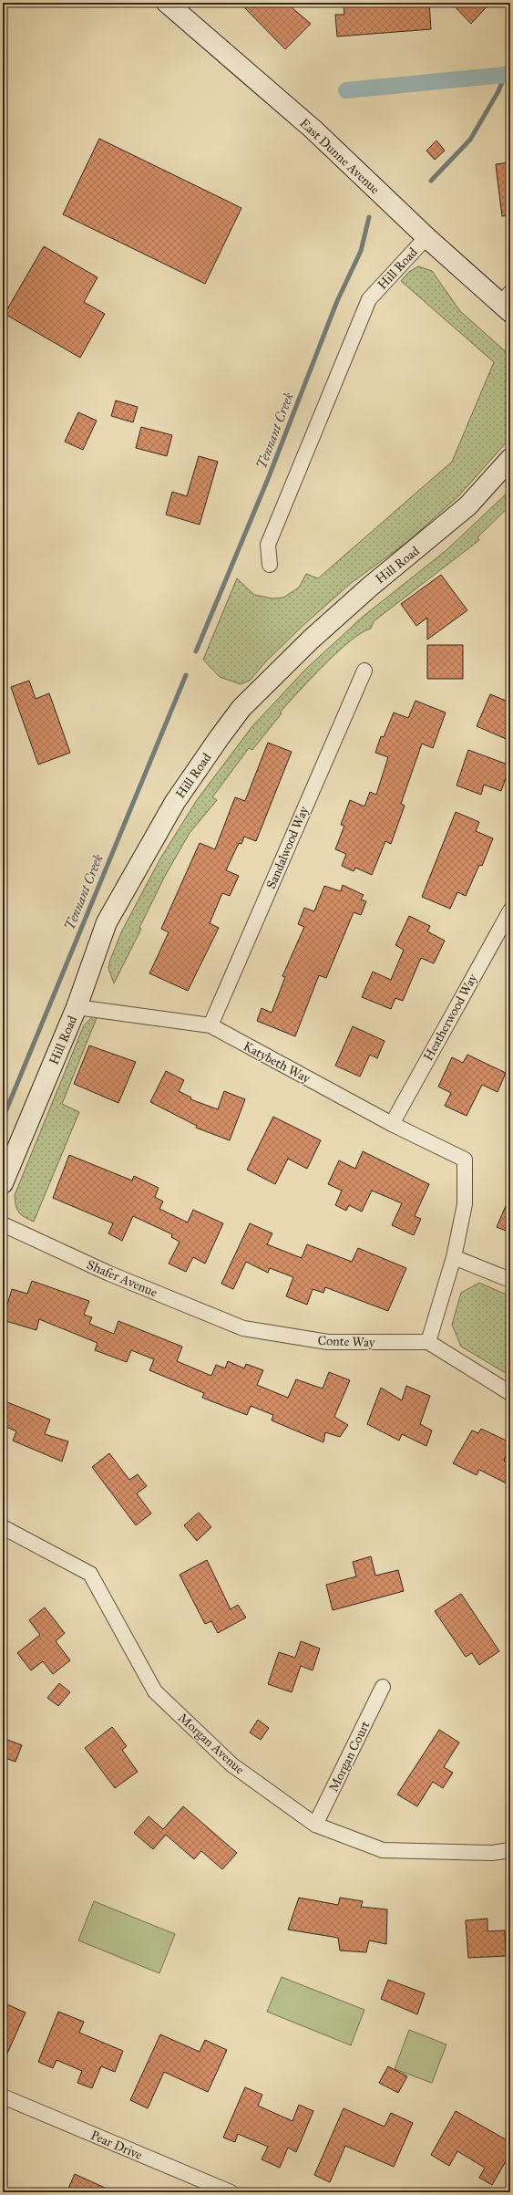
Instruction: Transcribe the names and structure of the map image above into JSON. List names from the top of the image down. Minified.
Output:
{"streets":{"main road":["East Dunne Avenue","Hill Road"],"street":["Sandalwood Way","Heatherwood Way","Katybeth Way","Shafer Avenue","Conte Way","Morgan Avenue","Morgan Court","Pear Drive"]},"crossings":[["East Dunne Avenue","Hill Road"],["Hill Road","Katybeth Way"],["Sandalwood Way","Katybeth Way"],["Heatherwood Way","Katybeth Way"],["Shafer Avenue","Conte Way"],["Morgan Avenue","Morgan Court"]],"water":["Tennant Creek"]}
